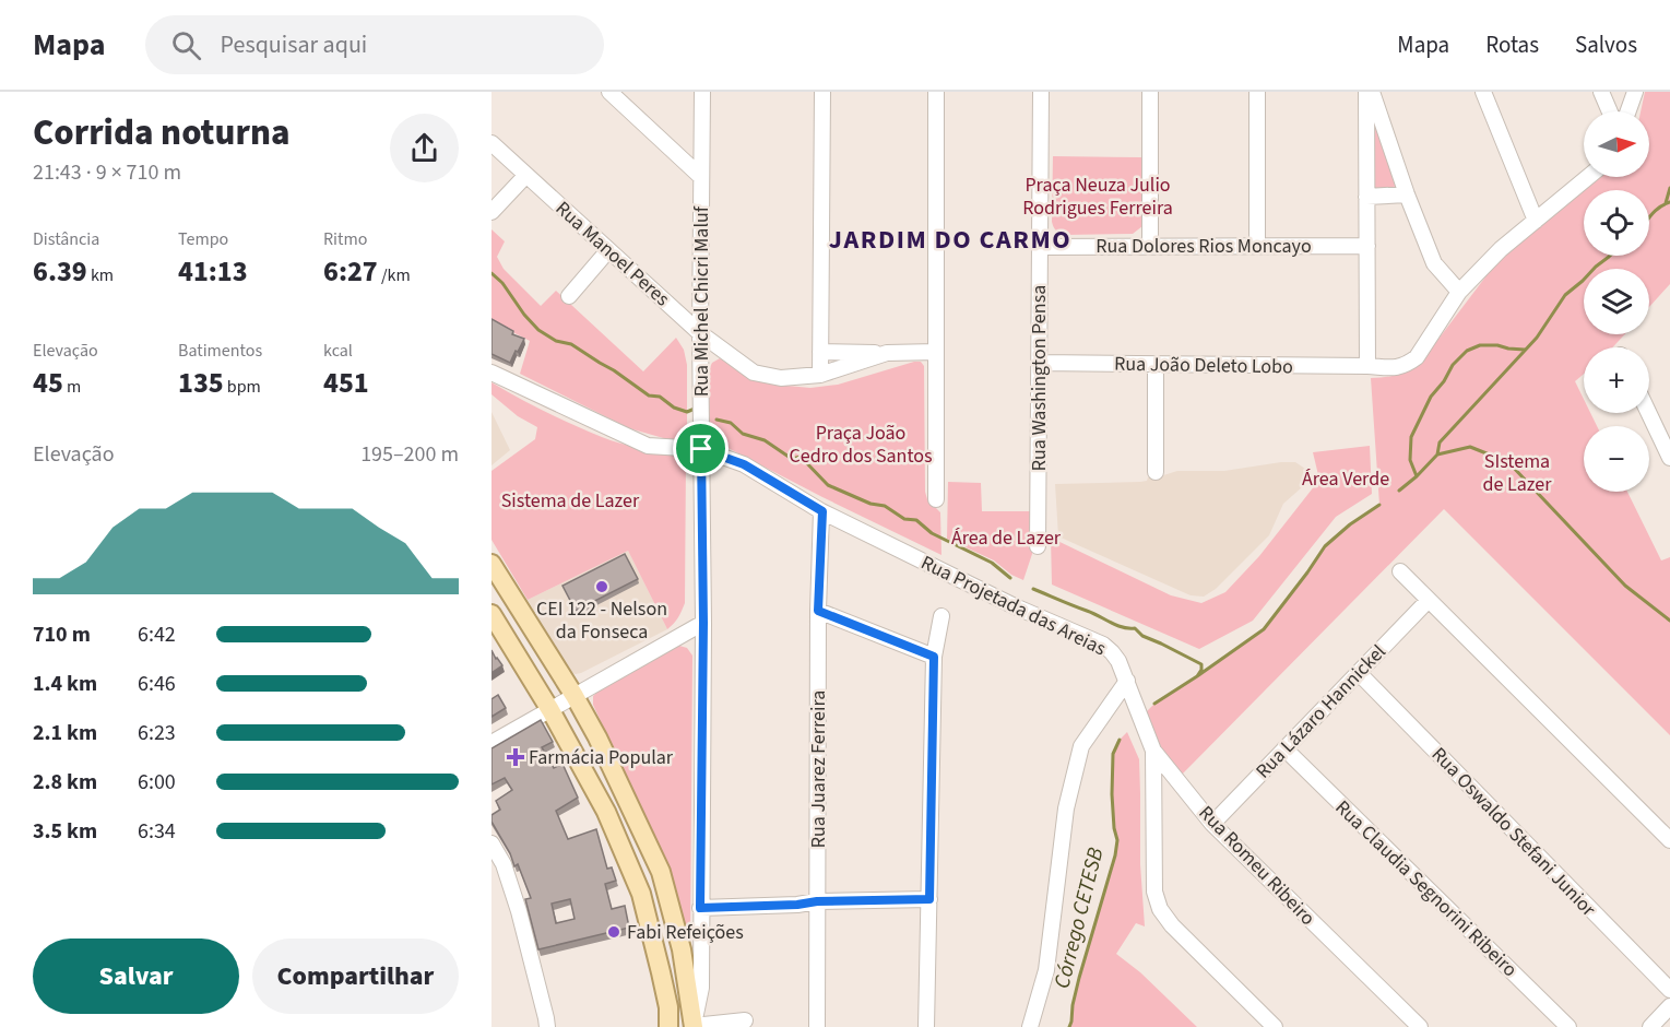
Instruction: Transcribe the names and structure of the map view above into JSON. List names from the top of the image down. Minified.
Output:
{"streets":{"street":["Rua Dolores Rios Moncayo","Rua Manoel Peres","Rua Michel Chicri Maluf","Rua João Deleto Lobo","Rua Washington Pensa","Rua Projetada das Areias","Rua Lázaro Hannickel","Rua Juarez Ferreira","Rua Oswaldo Stefani Junior","Rua Romeu Ribeiro","Rua Claudia Segnorini Ribeiro"]},"crossings":[["Rua Dolores Rios Moncayo","Rua Washington Pensa"],["Rua Manoel Peres","Rua Michel Chicri Maluf"],["Rua Michel Chicri Maluf","Rua Projetada das Areias"],["Rua João Deleto Lobo","Rua Washington Pensa"],["Rua Projetada das Areias","Rua Juarez Ferreira"],["Rua Projetada das Areias","Rua Romeu Ribeiro"],["Rua Lázaro Hannickel","Rua Oswaldo Stefani Junior"],["Rua Lázaro Hannickel","Rua Romeu Ribeiro"],["Rua Lázaro Hannickel","Rua Claudia Segnorini Ribeiro"]],"districts":["JARDIM DO CARMO"],"water":["Córrego CETESB"],"parks":["Praça Neuza Julio Rodrigues Ferreira","Praça João Cedro dos Santos","SIstema de Lazer","Área Verde","Sistema de Lazer","Área de Lazer"],"places":{"other":["CEI 122 - Nelson da Fonseca","Fabi Refeições"],"health":["Farmácia Popular"]},"north":"right","page":{"header":"Mapa","search":"Pesquisar aqui","nav":["Mapa","Rotas","Salvos"],"heading":["Corrida noturna","21:43 · 9 × 710 m"],"map_buttons":["+","−"],"stats":[["Distância","6.39 km"],["Tempo","41:13"],["Ritmo","6:27 /km"],["Elevação","45 m"],["Batimentos","135 bpm"],["kcal","451"]],"chart":["Elevação","195–200 m"],"list":[{"name":"710 m","note":"6:42"},{"name":"1.4 km","note":"6:46"},{"name":"2.1 km","note":"6:23"},{"name":"2.8 km","note":"6:00"},{"name":"3.5 km","note":"6:34"}],"buttons":["Salvar","Compartilhar"]}}
